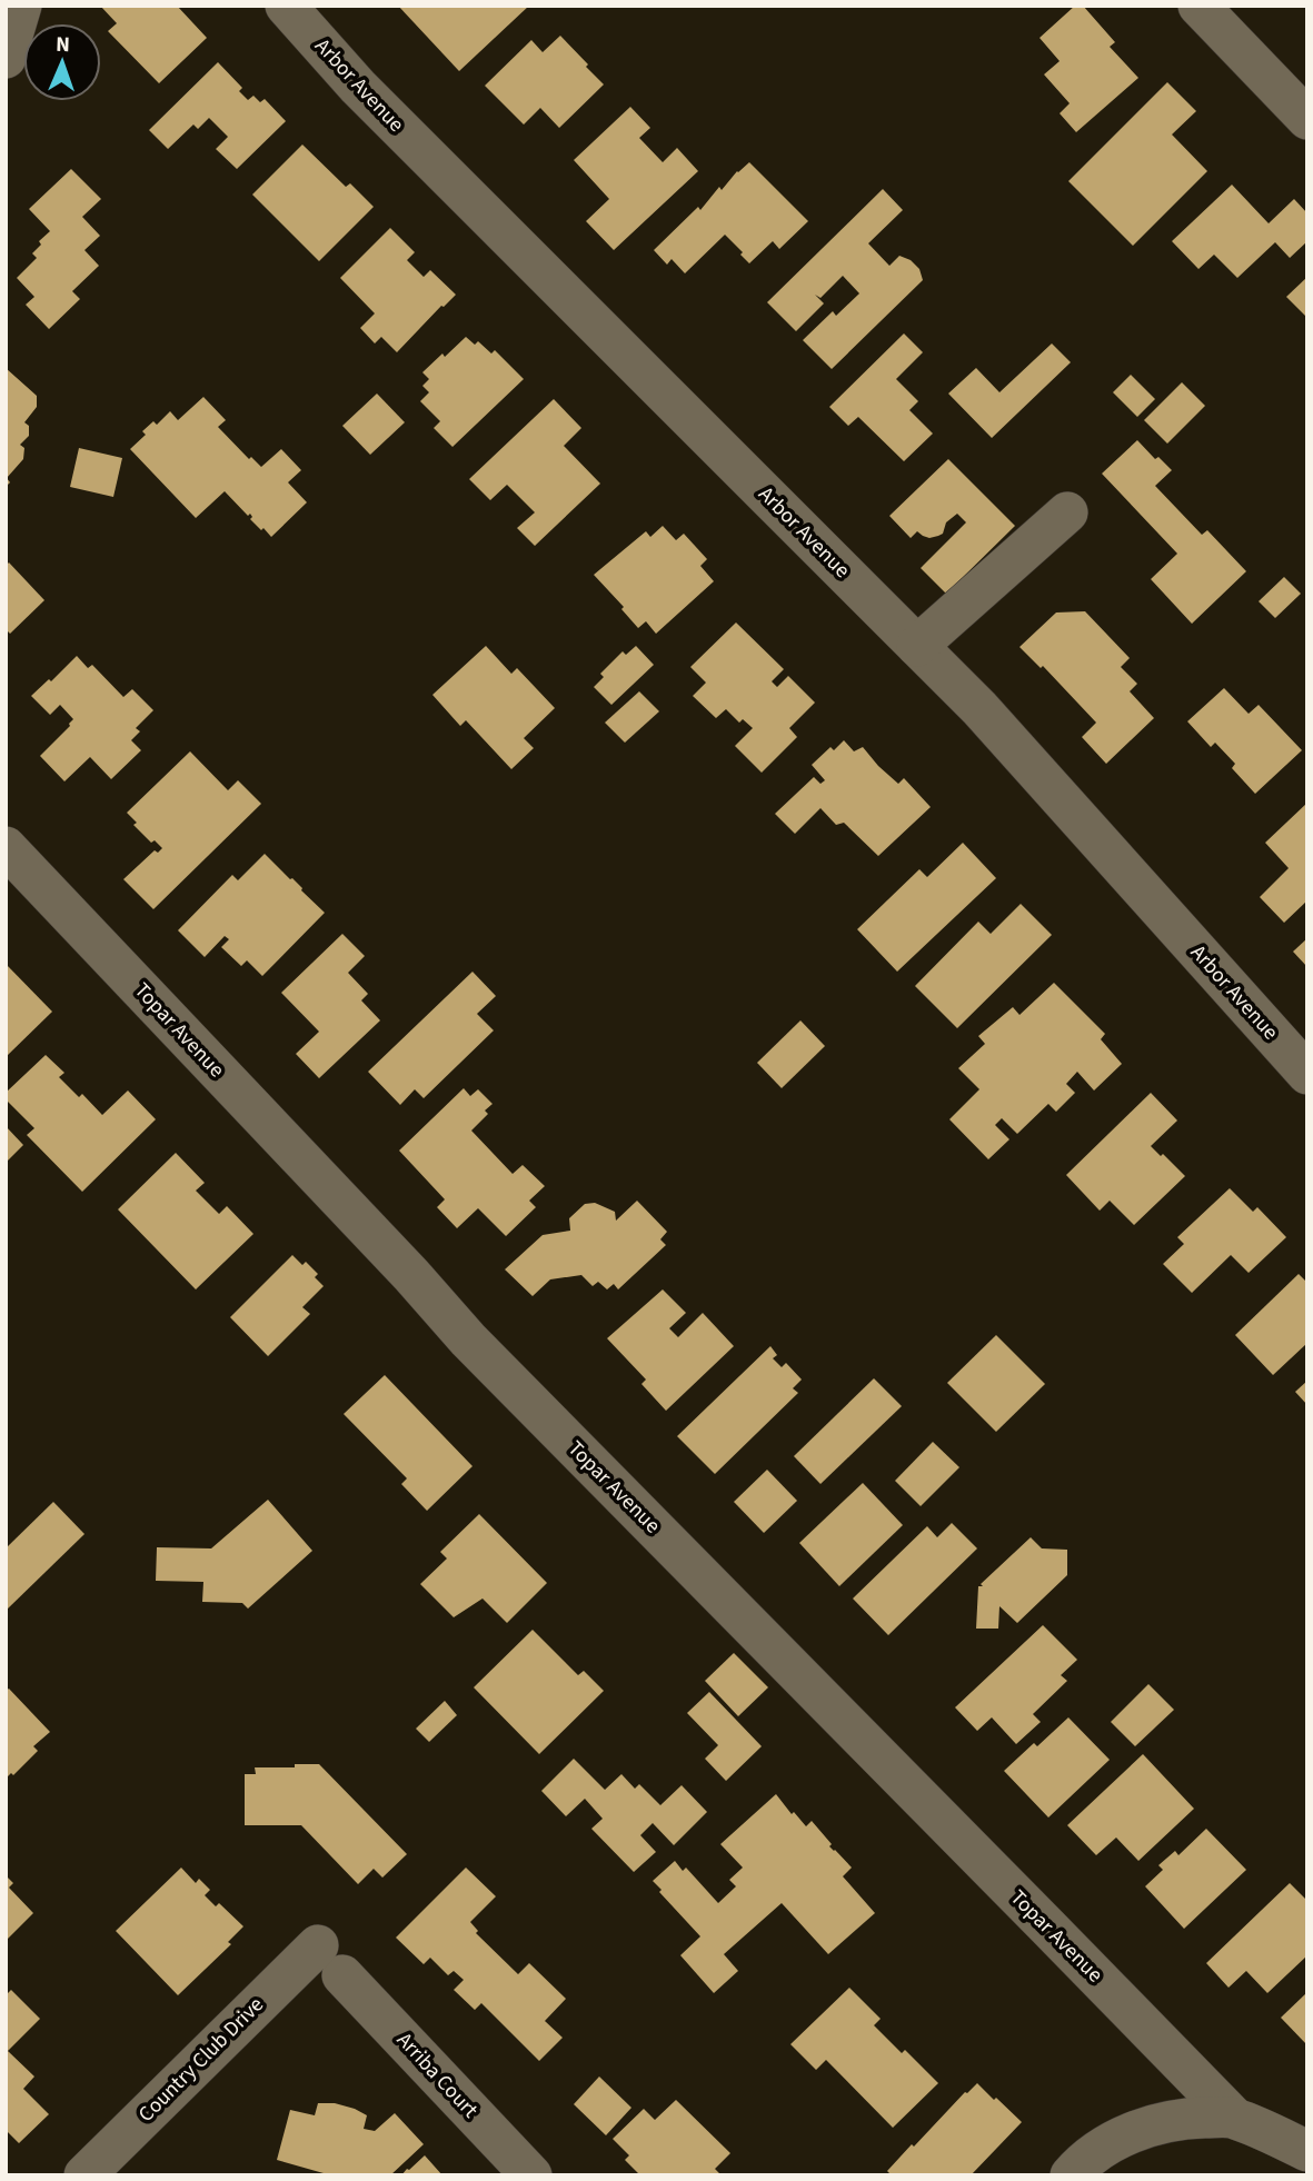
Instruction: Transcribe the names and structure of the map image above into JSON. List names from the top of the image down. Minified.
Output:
{"streets":{"street":["Arbor Avenue","Topar Avenue","Country Club Drive","Arriba Court"]},"crossings":[["Country Club Drive","Arriba Court"]],"north":"top"}
